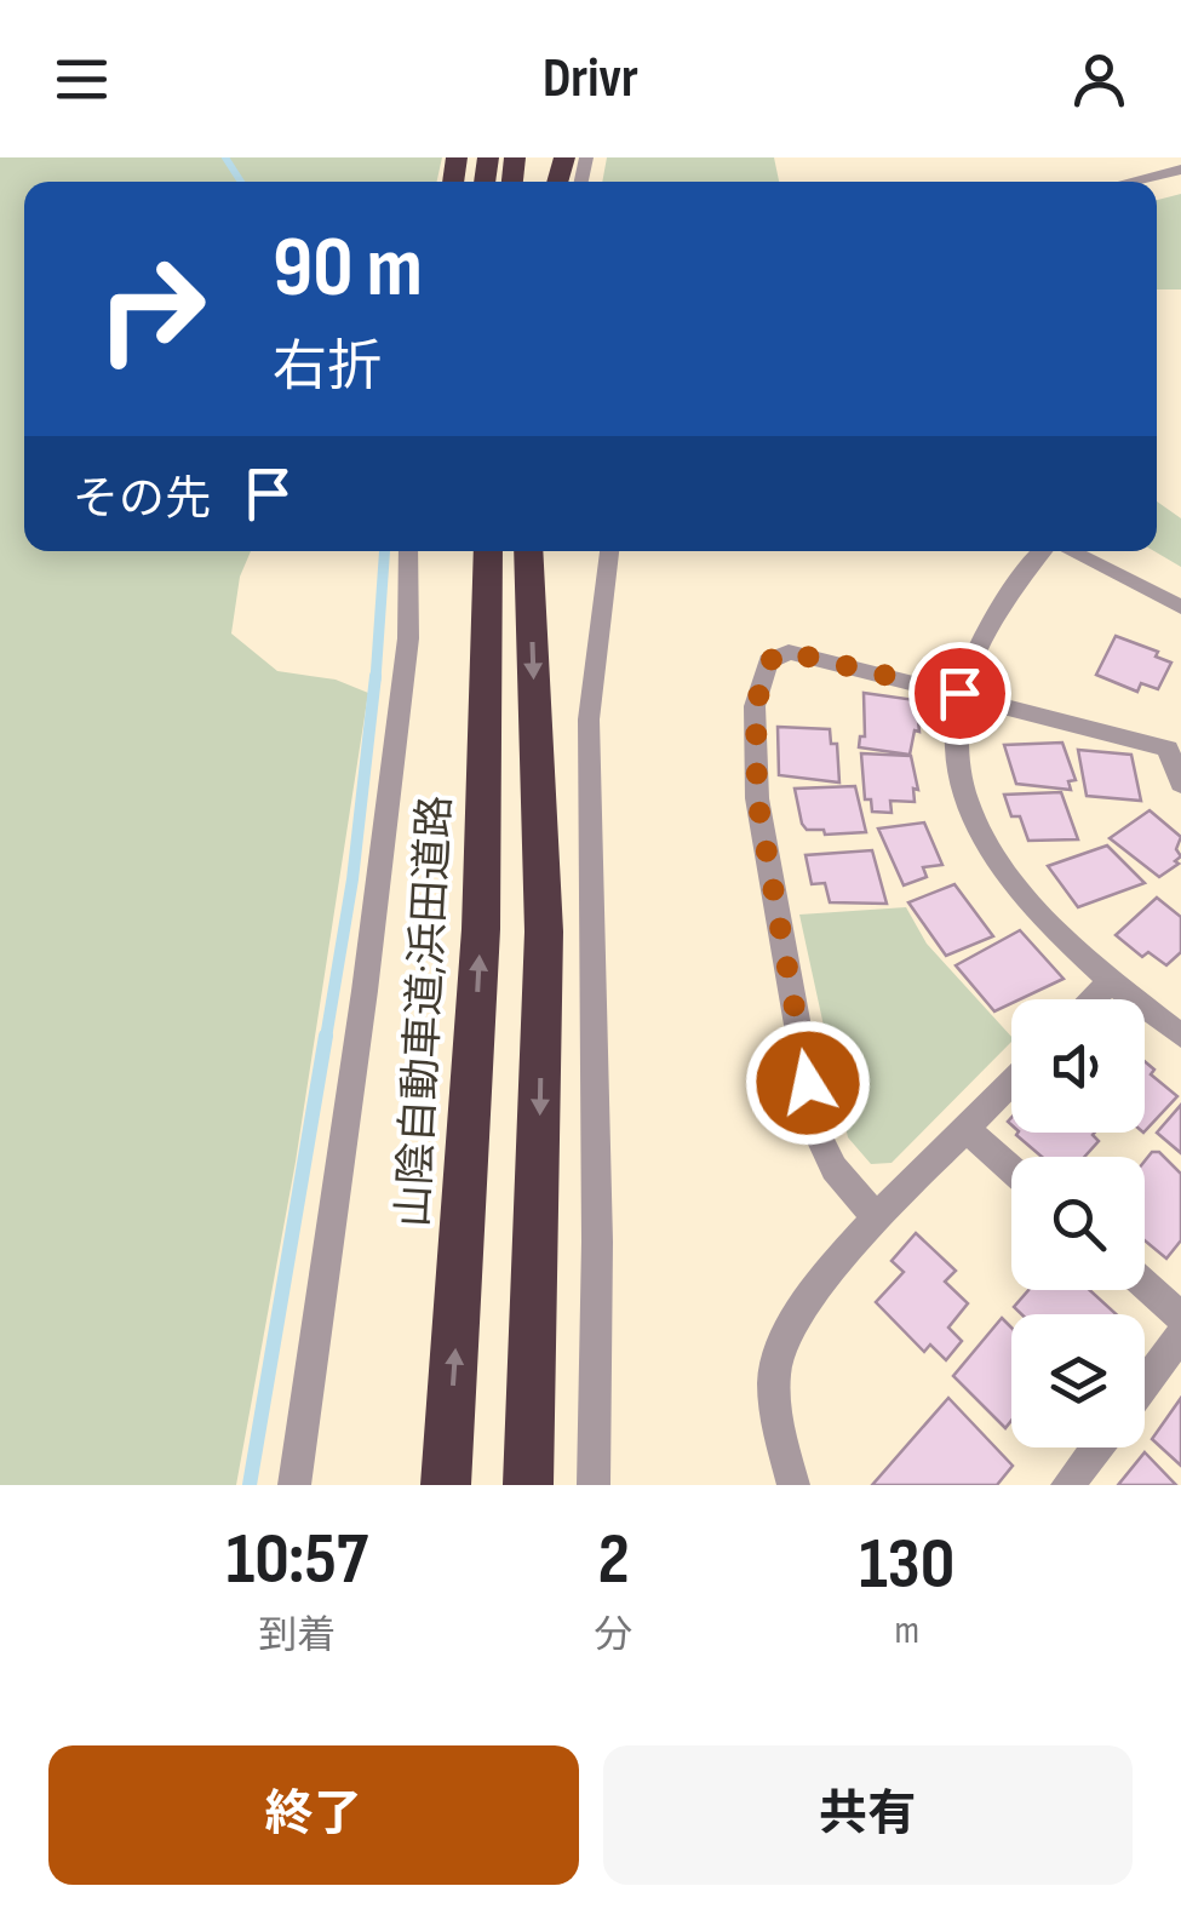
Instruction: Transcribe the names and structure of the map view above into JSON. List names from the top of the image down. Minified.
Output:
{"streets":{"highway":["山陰自動車道;浜田道路"]},"page":{"header":"Drivr","turn":["90 m","右折"],"then":"その先","eta":["10:57","到着","2","分","130","m"],"buttons":["終了","共有"]}}
